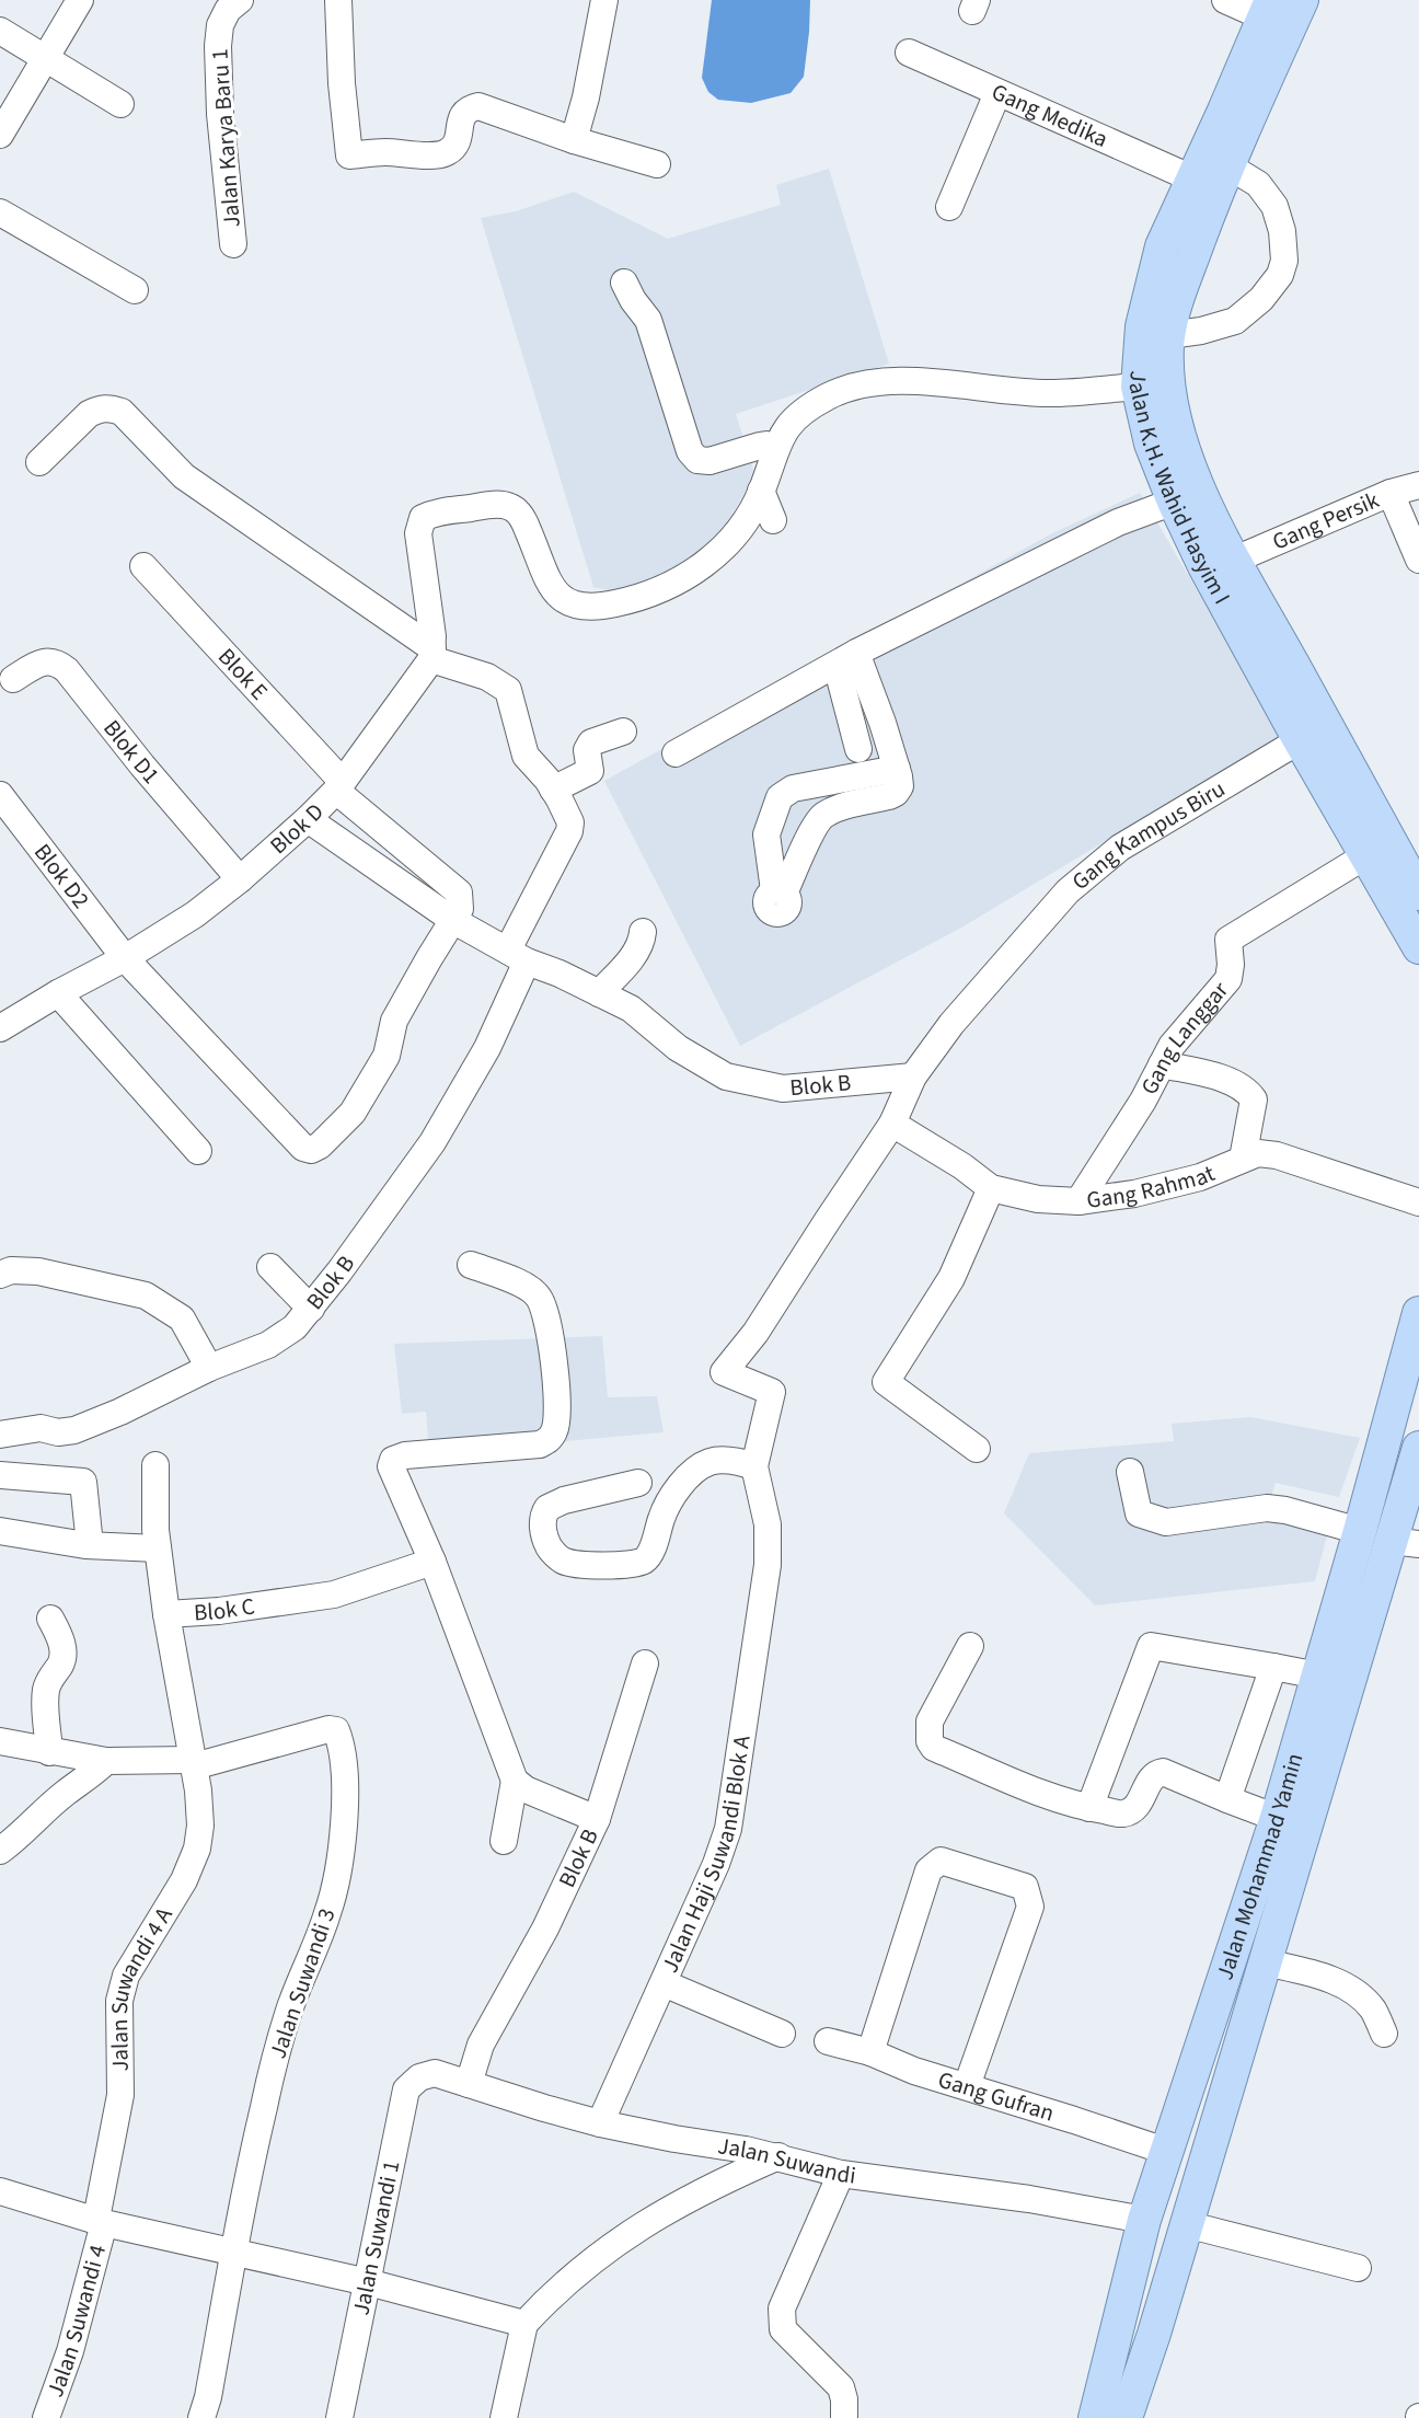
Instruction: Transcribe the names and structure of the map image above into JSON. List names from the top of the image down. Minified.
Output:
{"streets":{"main road":["Jalan K.H. Wahid Hasyim I","Jalan Mohammad Yamin"],"street":["Gang Medika","Jalan Karya Baru 1","Gang Persik","Blok E","Blok D1","Blok D","Gang Kampus Biru","Blok D2","Gang Langgar","Blok B","Gang Rahmat","Blok C","Jalan Haji Suwandi Blok A","Jalan Suwandi 3","Jalan Suwandi 4 A","Gang Gufran","Jalan Suwandi","Jalan Suwandi 1","Jalan Suwandi 4"]},"crossings":[["Gang Medika","Jalan K.H. Wahid Hasyim I"],["Jalan K.H. Wahid Hasyim I","Gang Persik"],["Jalan K.H. Wahid Hasyim I","Gang Kampus Biru"],["Jalan K.H. Wahid Hasyim I","Gang Langgar"],["Blok E","Blok D"],["Blok E","Blok D2"],["Blok E","Blok B"],["Blok D1","Blok D"],["Blok D","Blok D2"],["Blok D","Blok B"],["Gang Kampus Biru","Blok B"],["Gang Kampus Biru","Gang Rahmat"],["Gang Kampus Biru","Jalan Haji Suwandi Blok A"],["Blok D2","Blok B"],["Gang Langgar","Gang Rahmat"],["Blok B","Jalan Suwandi"],["Blok C","Jalan Suwandi 3"],["Blok C","Jalan Suwandi 4 A"],["Jalan Haji Suwandi Blok A","Jalan Suwandi"],["Jalan Mohammad Yamin","Gang Gufran"],["Jalan Mohammad Yamin","Jalan Suwandi"],["Jalan Suwandi 3","Jalan Suwandi 4 A"],["Jalan Suwandi 4 A","Jalan Suwandi 4"],["Jalan Suwandi","Jalan Suwandi 1"]]}
